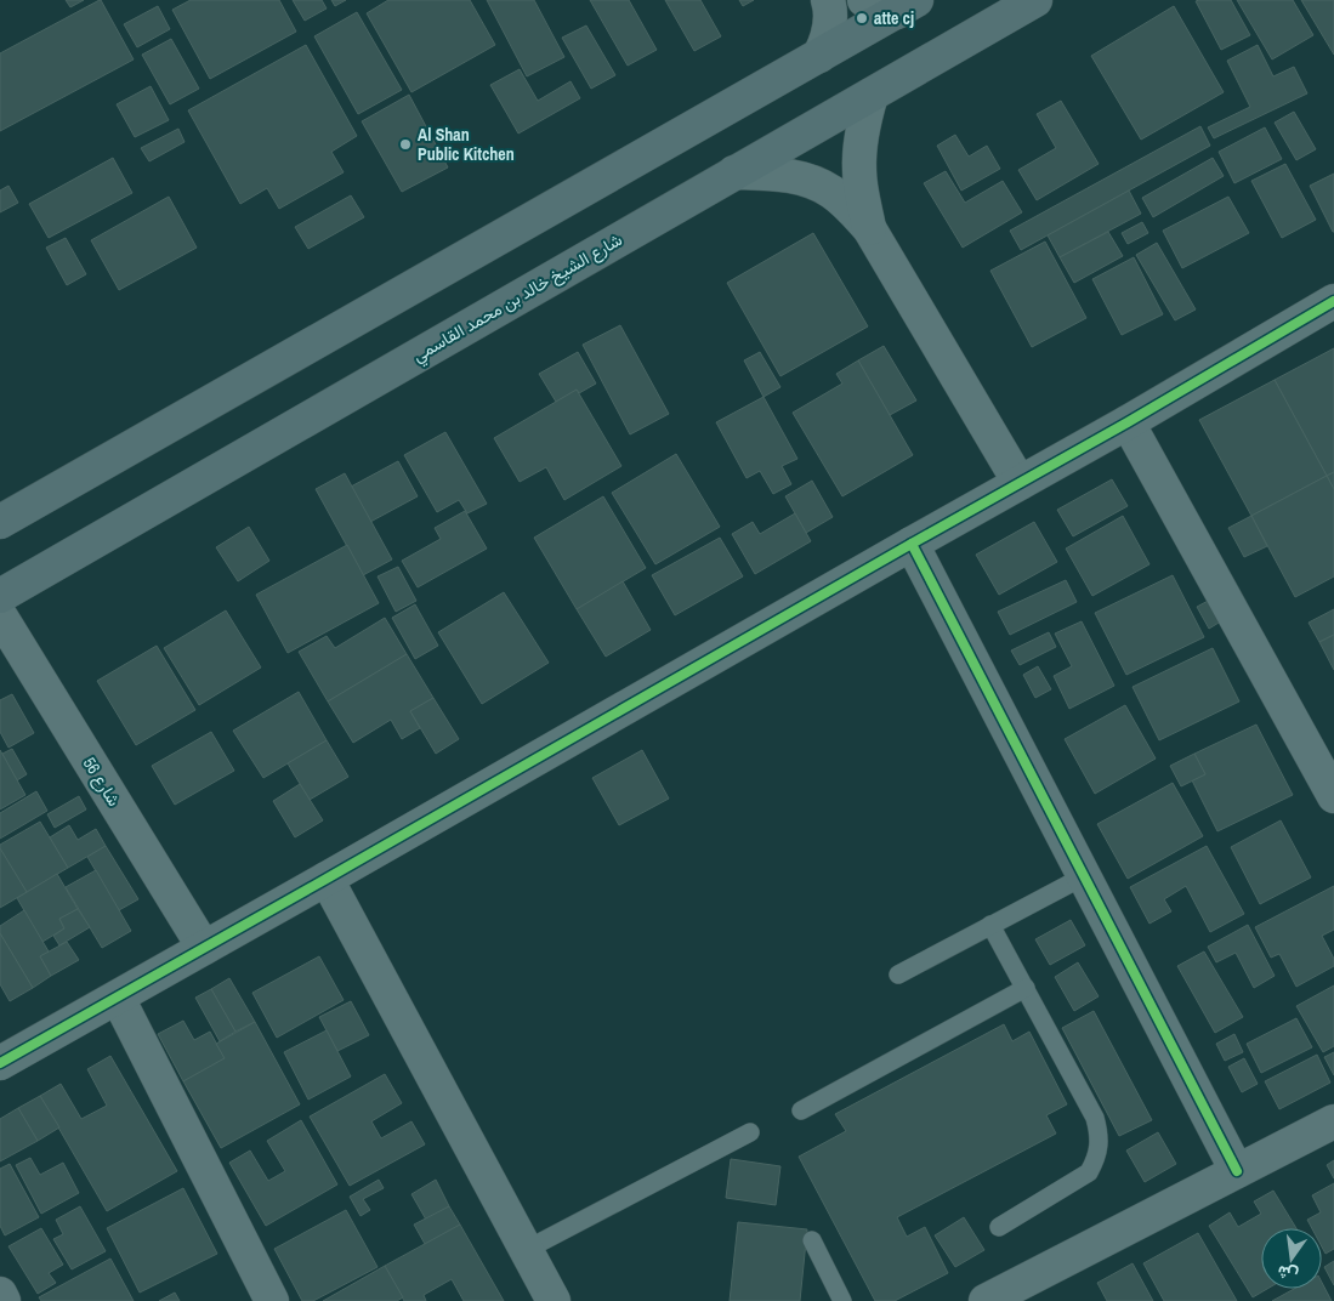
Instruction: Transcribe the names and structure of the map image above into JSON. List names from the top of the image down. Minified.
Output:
{"streets":{"main road":["شارع الشيخ خالد بن محمد القاسمي"],"street":["شارع 56"]},"places":["atte cj","Al Shan Public Kitchen"],"north":"bottom"}
